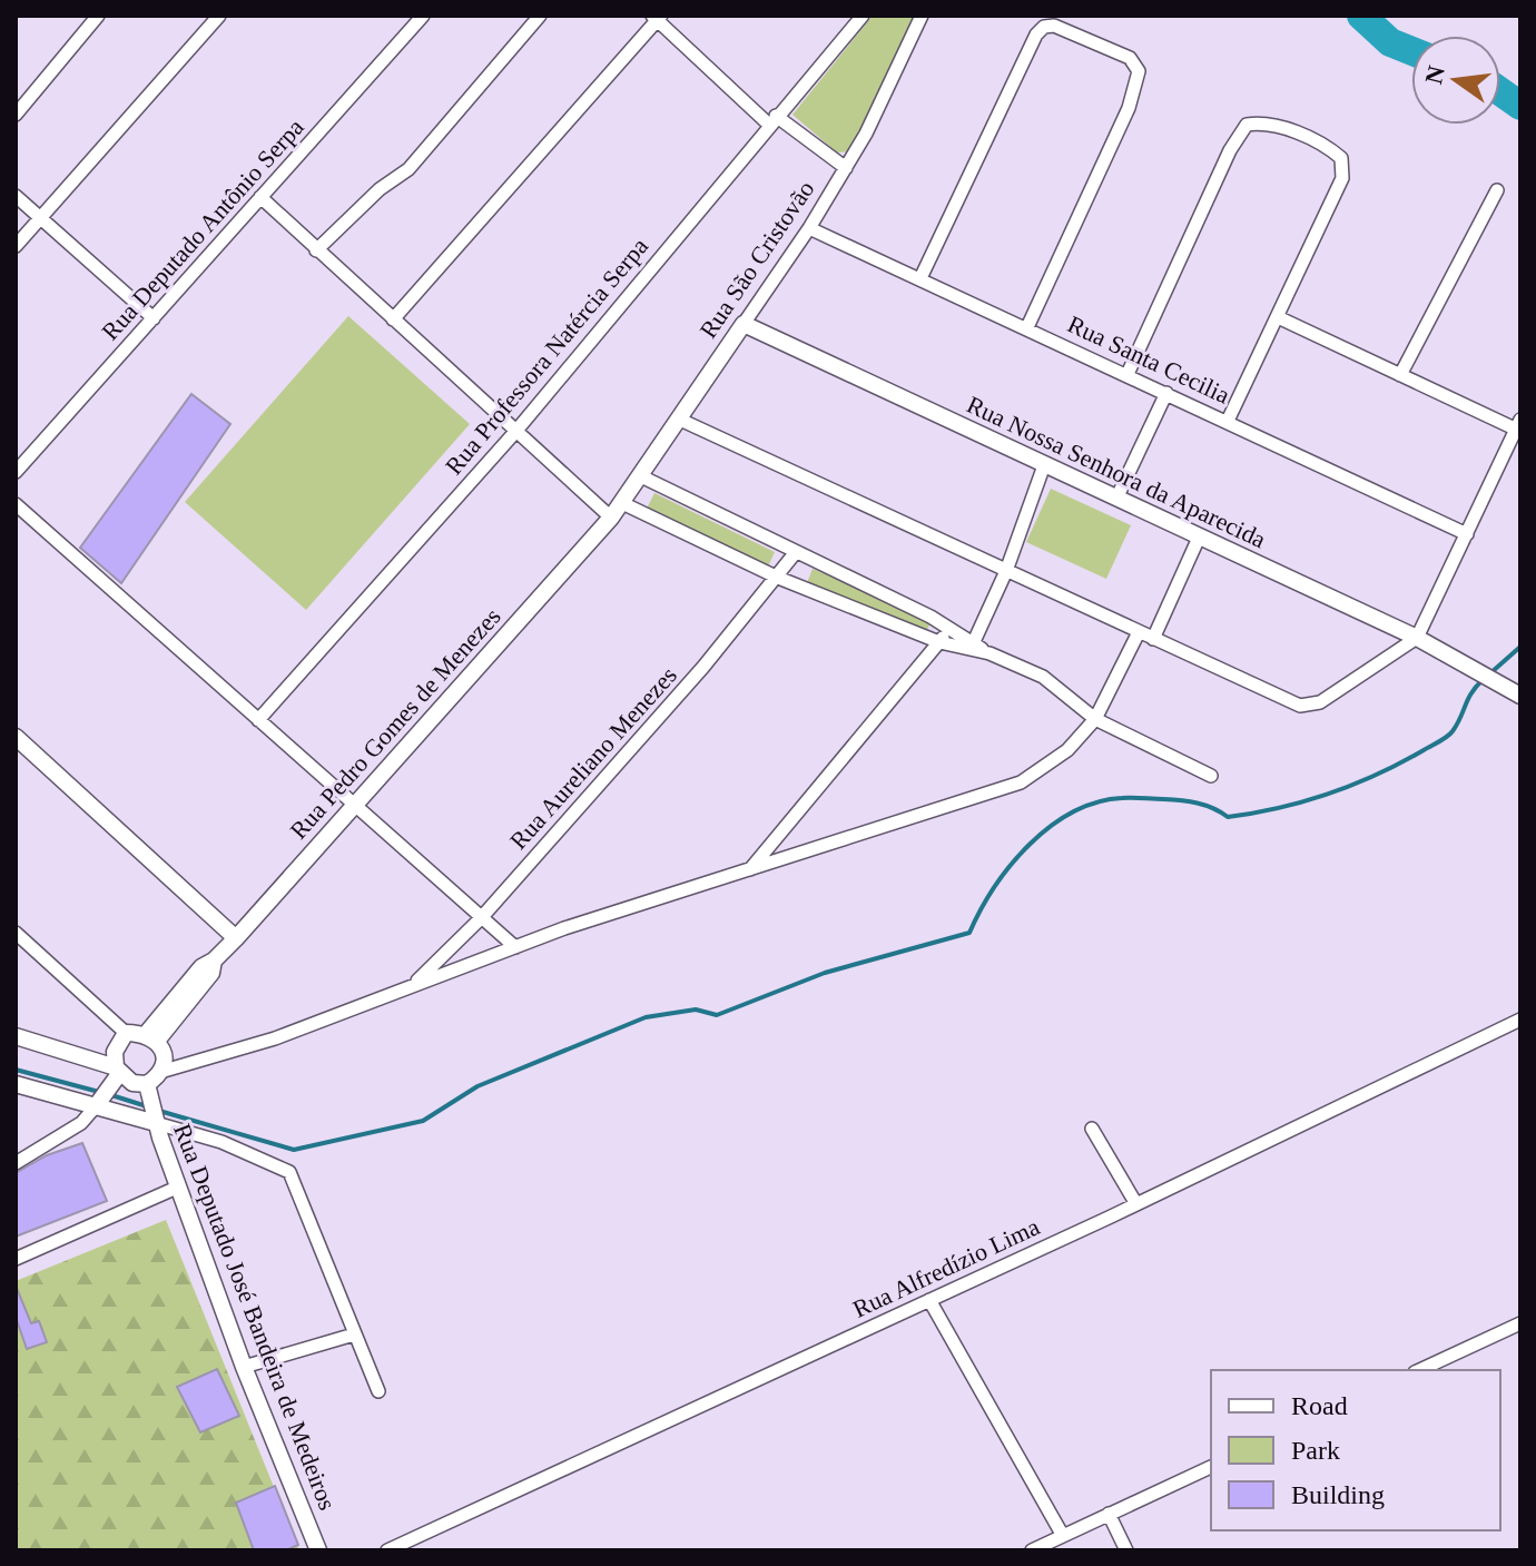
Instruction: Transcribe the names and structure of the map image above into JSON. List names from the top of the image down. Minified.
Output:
{"streets":{"street":["Rua Deputado Antônio Serpa","Rua São Cristovão","Rua Professora Natércia Serpa","Rua Santa Cecilia","Rua Nossa Senhora da Aparecida","Rua Pedro Gomes de Menezes","Rua Aureliano Menezes","Rua Alfredízio Lima","Rua Deputado José Bandeira de Medeiros"]},"crossings":[["Rua São Cristovão","Rua Santa Cecilia"],["Rua São Cristovão","Rua Nossa Senhora da Aparecida"],["Rua São Cristovão","Rua Pedro Gomes de Menezes"]],"legend":["Road","Park","Building"],"north":"left"}
